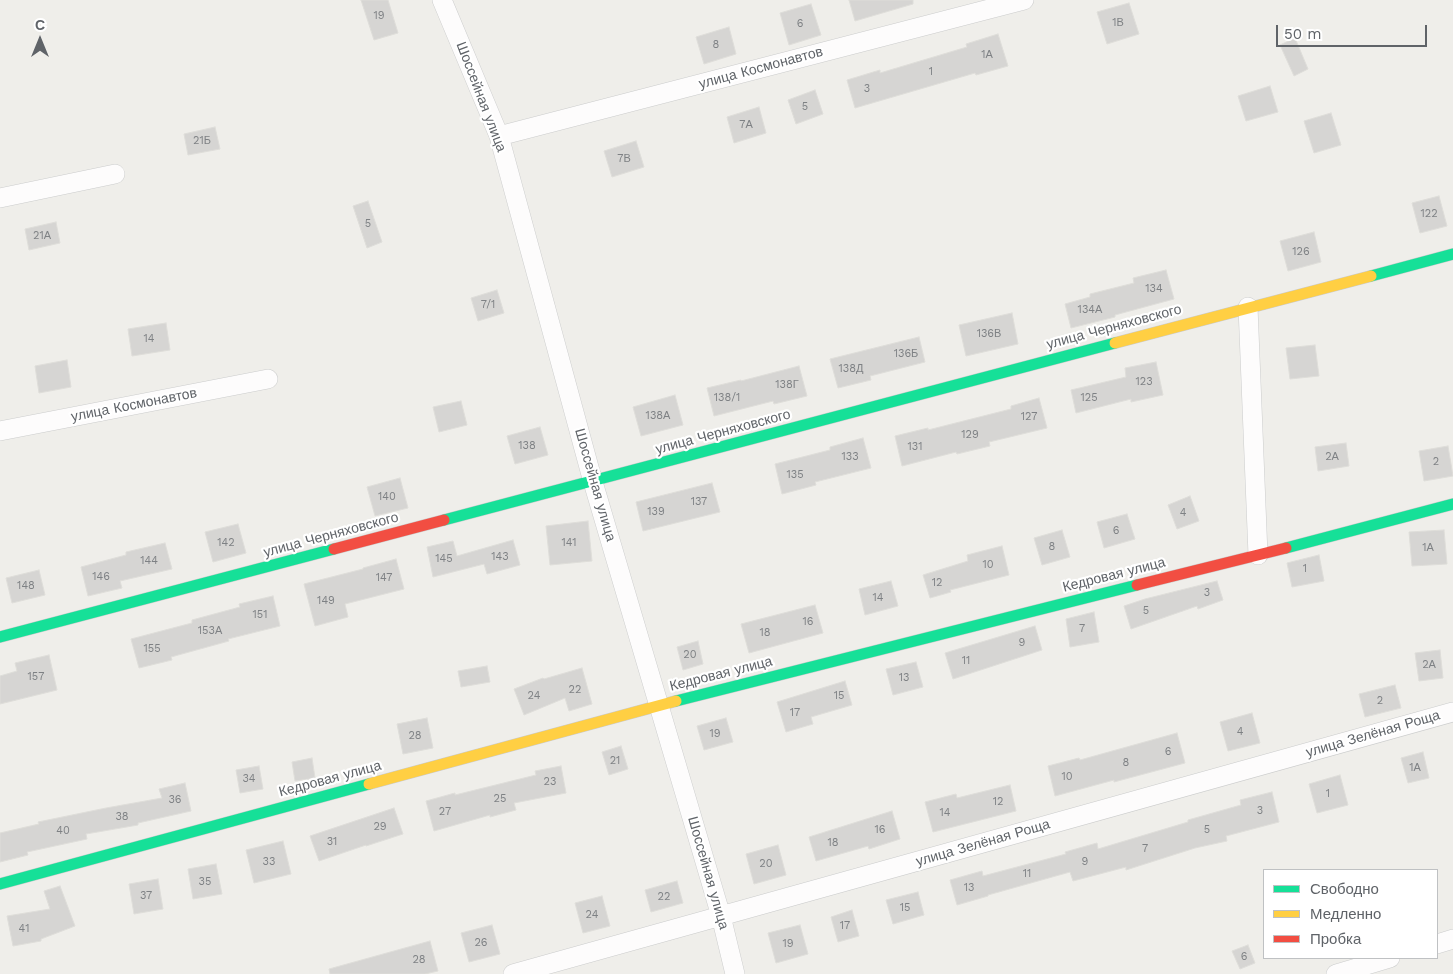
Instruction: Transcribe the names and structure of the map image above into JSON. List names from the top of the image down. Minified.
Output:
{"streets":{"street":["улица Космонавтов","Шоссейная улица","улица Черняховского","Кедровая улица","улица Зелёная Роща"]},"crossings":[["улица Космонавтов","Шоссейная улица"],["Шоссейная улица","улица Черняховского"],["Шоссейная улица","Кедровая улица"],["Шоссейная улица","улица Зелёная Роща"]],"house_numbers":["19","1В","6","8","1А","1","3","5","7А","21Б","7В","122","5","21А","126","134","7/1","134А","136В","14","136Б","138Д","123","138Г","138/1","125","138А","127","129","138","131","133","2А","2","135","140","137","139","4","6","142","141","8","1А","143","145","144","10","1","146","147","12","148","3","14","149","5","151","16","7","153А","18","9","155","20","11","2А","157","13","22","24","15","2","17","4","19","28","6","21","8","1А","10","34","23","1","25","36","12","3","27","14","38","29","16","5","40","31","18","7","33","9","20","11","35","13","37","22","15","24","17","41","26","19","6","28"],"legend":["Свободно","Медленно","Пробка"],"scale_bar":"50 m","north":"top"}
